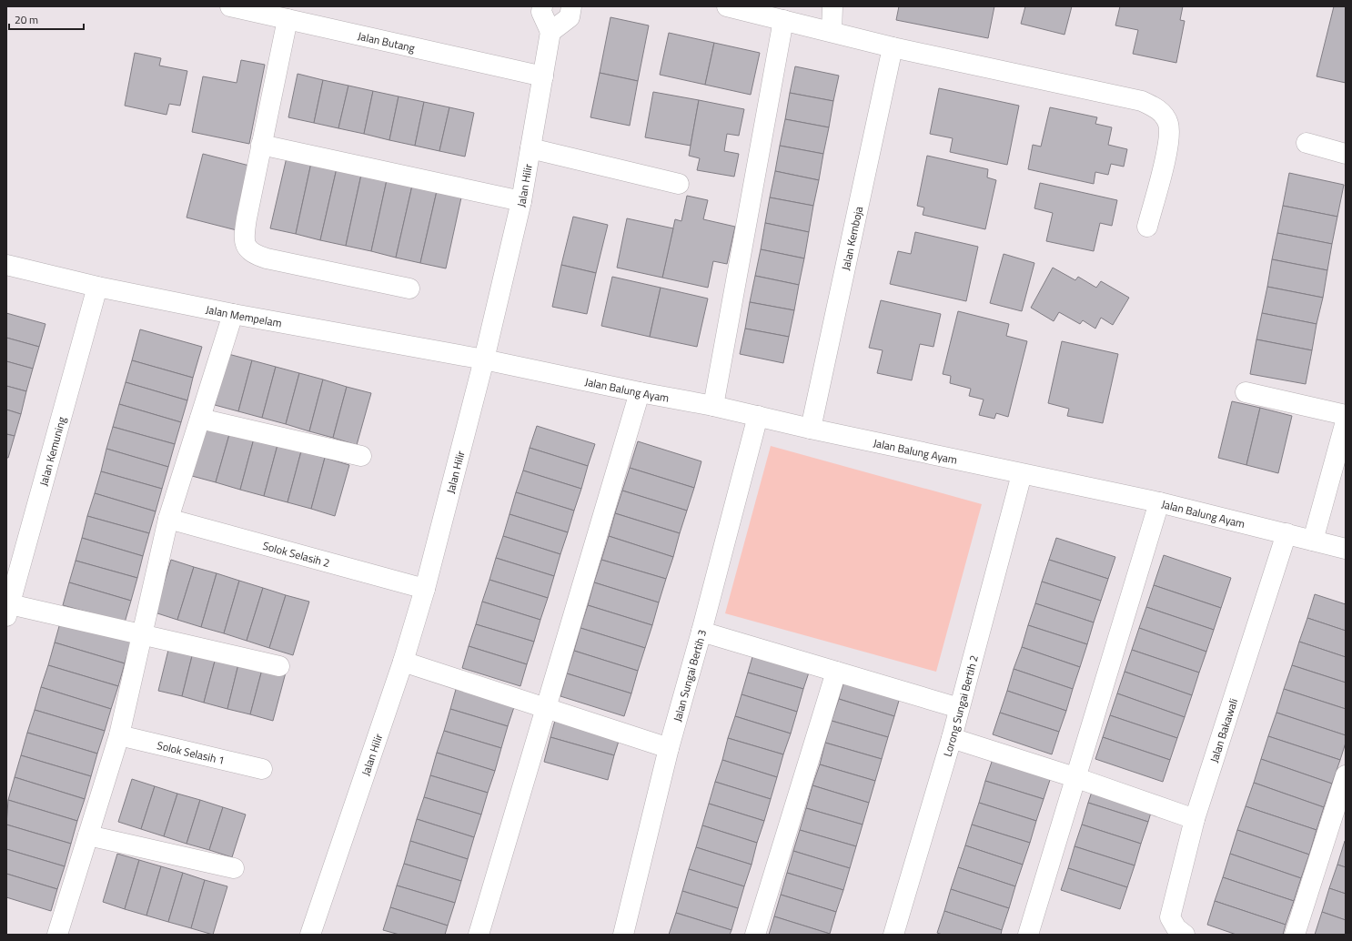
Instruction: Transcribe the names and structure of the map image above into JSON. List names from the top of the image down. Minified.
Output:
{"streets":{"street":["Jalan Butang","Jalan Hilir","Jalan Kemboja","Jalan Mempelam","Jalan Balung Ayam","Jalan Kemuning","Solok Selasih 2","Jalan Sungai Bertih 3","Lorong Sungai Bertih 2","Jalan Bakawali","Solok Selasih 1"]},"crossings":[["Jalan Butang","Jalan Hilir"],["Jalan Hilir","Jalan Mempelam"],["Jalan Hilir","Jalan Balung Ayam"],["Jalan Hilir","Solok Selasih 2"],["Jalan Kemboja","Jalan Balung Ayam"],["Jalan Mempelam","Jalan Balung Ayam"],["Jalan Mempelam","Jalan Kemuning"],["Jalan Balung Ayam","Jalan Sungai Bertih 3"],["Jalan Balung Ayam","Lorong Sungai Bertih 2"],["Jalan Balung Ayam","Jalan Bakawali"]],"scale_bar":"20 m"}
